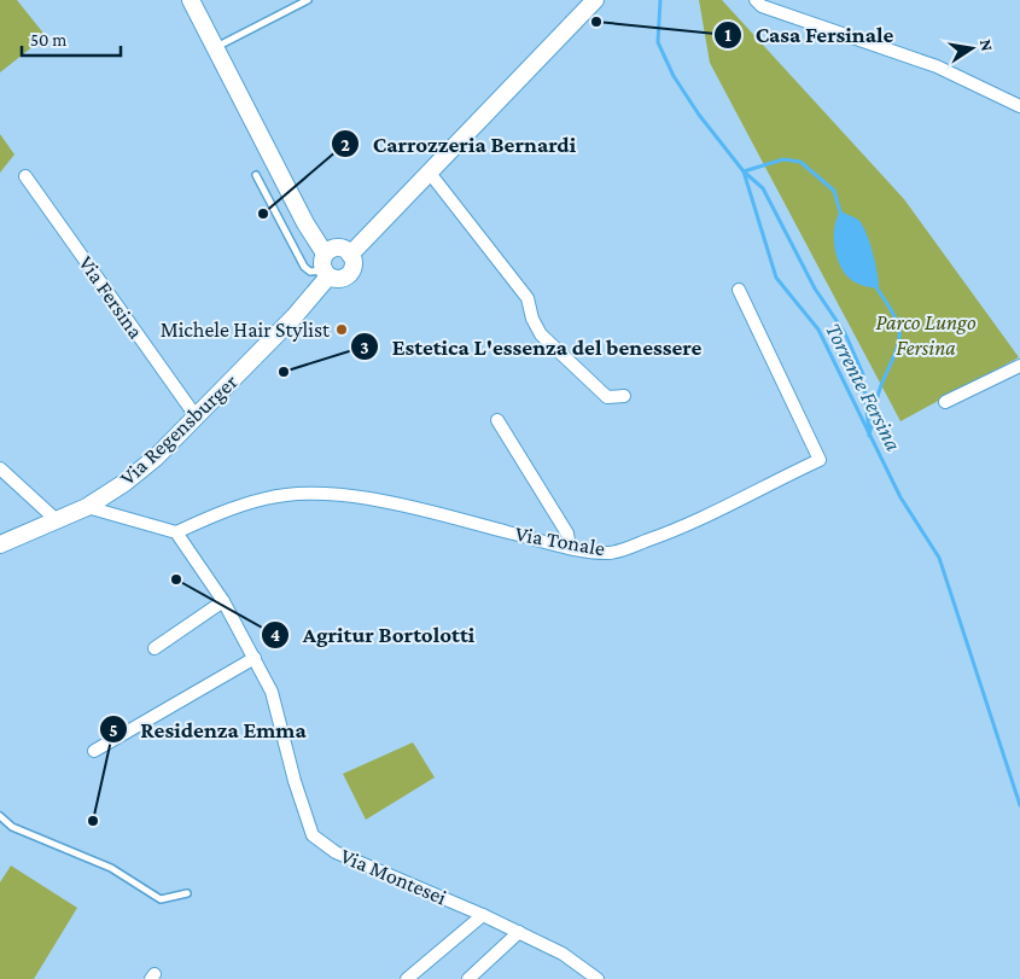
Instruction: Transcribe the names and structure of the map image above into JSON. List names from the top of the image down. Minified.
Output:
{"streets":{"main road":["Via Regensburger"],"street":["Via Fersina","Via Tonale","Via Montesei"]},"crossings":[["Via Fersina","Via Regensburger"],["Via Tonale","Via Montesei"]],"water":["Torrente Fersina"],"parks":["Parco Lungo Fersina"],"places":["Casa Fersinale","Carrozzeria Bernardi","Michele Hair Stylist","Estetica L'essenza del benessere","Agritur Bortolotti","Residenza Emma"],"scale_bar":"50 m","north":"right"}
